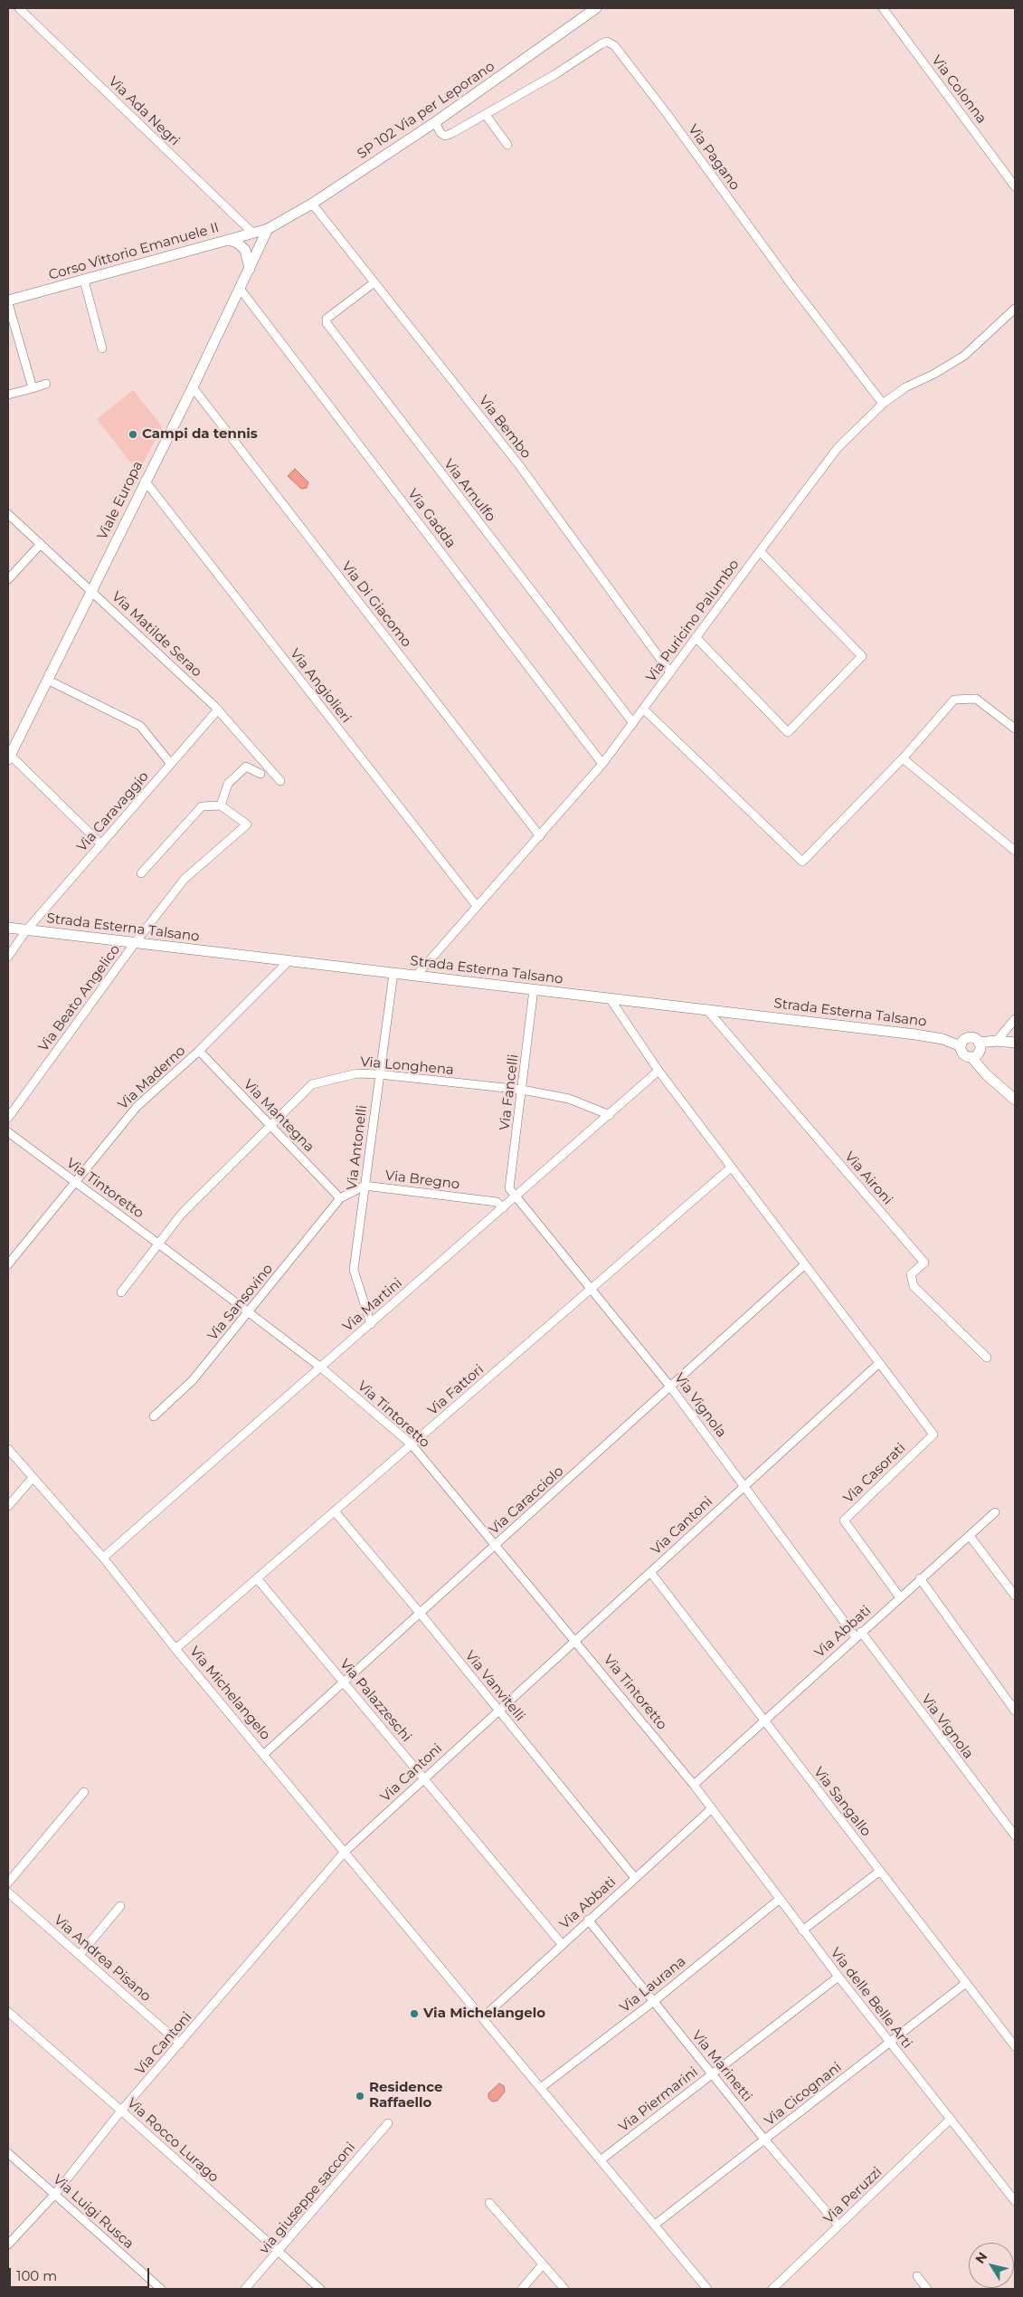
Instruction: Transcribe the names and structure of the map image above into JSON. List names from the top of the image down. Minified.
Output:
{"streets":{"street":["Via Colonna","SP 102 Via per Leporano","Via Ada Negri","Via Pagano","Corso Vittorio Emanuele II","Via Bembo","Via Arnulfo","Viale Europa","Via Gadda","Via Di Giacomo","Via Puricino Palumbo","Via Matilde Serao","Via Angiolieri","Via Caravaggio","Strada Esterna Talsano","Via Beato Angelico","Via Longhena","Via Maderno","Via Fancelli","Via Mantegna","Via Antonelli","Via Aironi","Via Bregno","Via Tintoretto","Via Sansovino","Via Martini","Via Fattori","Via Vignola","Via Casorati","Via Caracciolo","Via Cantoni","Via Abbati","Via Vanvitelli","Via Michelangelo","Via Palazzeschi","Via Sangallo","Via Andrea Pisano","Via Laurana","Via delle Belle Arti","Via Marinetti","Via Cicognani","Via Piermarini","Via Rocco Lurago","Via Peruzzi","via giuseppe sacconi","Via Luigi Rusca"]},"crossings":[["SP 102 Via per Leporano","Via Pagano"],["SP 102 Via per Leporano","Corso Vittorio Emanuele II"],["SP 102 Via per Leporano","Via Bembo"],["SP 102 Via per Leporano","Viale Europa"],["Via Ada Negri","Corso Vittorio Emanuele II"],["Via Pagano","Via Puricino Palumbo"],["Corso Vittorio Emanuele II","Viale Europa"],["Via Bembo","Via Arnulfo"],["Via Bembo","Via Puricino Palumbo"],["Via Arnulfo","Via Puricino Palumbo"],["Viale Europa","Via Gadda"],["Viale Europa","Via Di Giacomo"],["Viale Europa","Via Matilde Serao"],["Viale Europa","Via Angiolieri"],["Via Gadda","Via Puricino Palumbo"],["Via Di Giacomo","Via Puricino Palumbo"],["Via Puricino Palumbo","Via Angiolieri"],["Via Puricino Palumbo","Strada Esterna Talsano"],["Via Matilde Serao","Via Caravaggio"],["Via Caravaggio","Strada Esterna Talsano"],["Strada Esterna Talsano","Via Beato Angelico"],["Strada Esterna Talsano","Via Maderno"],["Strada Esterna Talsano","Via Fancelli"],["Strada Esterna Talsano","Via Antonelli"],["Strada Esterna Talsano","Via Aironi"],["Via Longhena","Via Fancelli"],["Via Longhena","Via Mantegna"],["Via Longhena","Via Antonelli"],["Via Longhena","Via Tintoretto"],["Via Longhena","Via Martini"],["Via Maderno","Via Mantegna"],["Via Maderno","Via Tintoretto"],["Via Fancelli","Via Martini"],["Via Fancelli","Via Vignola"],["Via Mantegna","Via Bregno"],["Via Mantegna","Via Sansovino"],["Via Antonelli","Via Bregno"],["Via Antonelli","Via Martini"],["Via Bregno","Via Sansovino"],["Via Bregno","Via Martini"],["Via Tintoretto","Via Sansovino"],["Via Tintoretto","Via Martini"],["Via Tintoretto","Via Fattori"],["Via Tintoretto","Via Caracciolo"],["Via Tintoretto","Via Cantoni"],["Via Tintoretto","Via Abbati"],["Via Tintoretto","Via delle Belle Arti"],["Via Martini","Via Vignola"],["Via Martini","Via Michelangelo"],["Via Fattori","Via Vignola"],["Via Fattori","Via Vanvitelli"],["Via Fattori","Via Michelangelo"],["Via Fattori","Via Palazzeschi"],["Via Vignola","Via Caracciolo"],["Via Vignola","Via Cantoni"],["Via Vignola","Via Abbati"],["Via Casorati","Via Cantoni"],["Via Casorati","Via Abbati"],["Via Caracciolo","Via Vanvitelli"],["Via Caracciolo","Via Michelangelo"],["Via Caracciolo","Via Palazzeschi"],["Via Cantoni","Via Vanvitelli"],["Via Cantoni","Via Michelangelo"],["Via Cantoni","Via Palazzeschi"],["Via Cantoni","Via Sangallo"],["Via Cantoni","Via Andrea Pisano"],["Via Cantoni","Via Rocco Lurago"],["Via Cantoni","Via Luigi Rusca"],["Via Abbati","Via Vanvitelli"],["Via Abbati","Via Michelangelo"],["Via Abbati","Via Palazzeschi"],["Via Abbati","Via Sangallo"],["Via Abbati","Via delle Belle Arti"],["Via Abbati","Via Marinetti"],["Via Michelangelo","Via Laurana"],["Via Michelangelo","Via Cicognani"],["Via Michelangelo","Via Piermarini"],["Via Sangallo","Via Cicognani"],["Via Laurana","Via delle Belle Arti"],["Via Laurana","Via Marinetti"],["Via delle Belle Arti","Via Cicognani"],["Via delle Belle Arti","Via Piermarini"],["Via delle Belle Arti","Via Peruzzi"],["Via Marinetti","Via Cicognani"],["Via Marinetti","Via Piermarini"],["Via Marinetti","Via Peruzzi"],["Via Rocco Lurago","via giuseppe sacconi"]],"places":["Campi da tennis","Via Michelangelo","Residence Raffaello"],"scale_bar":"100 m","north":"top left"}
